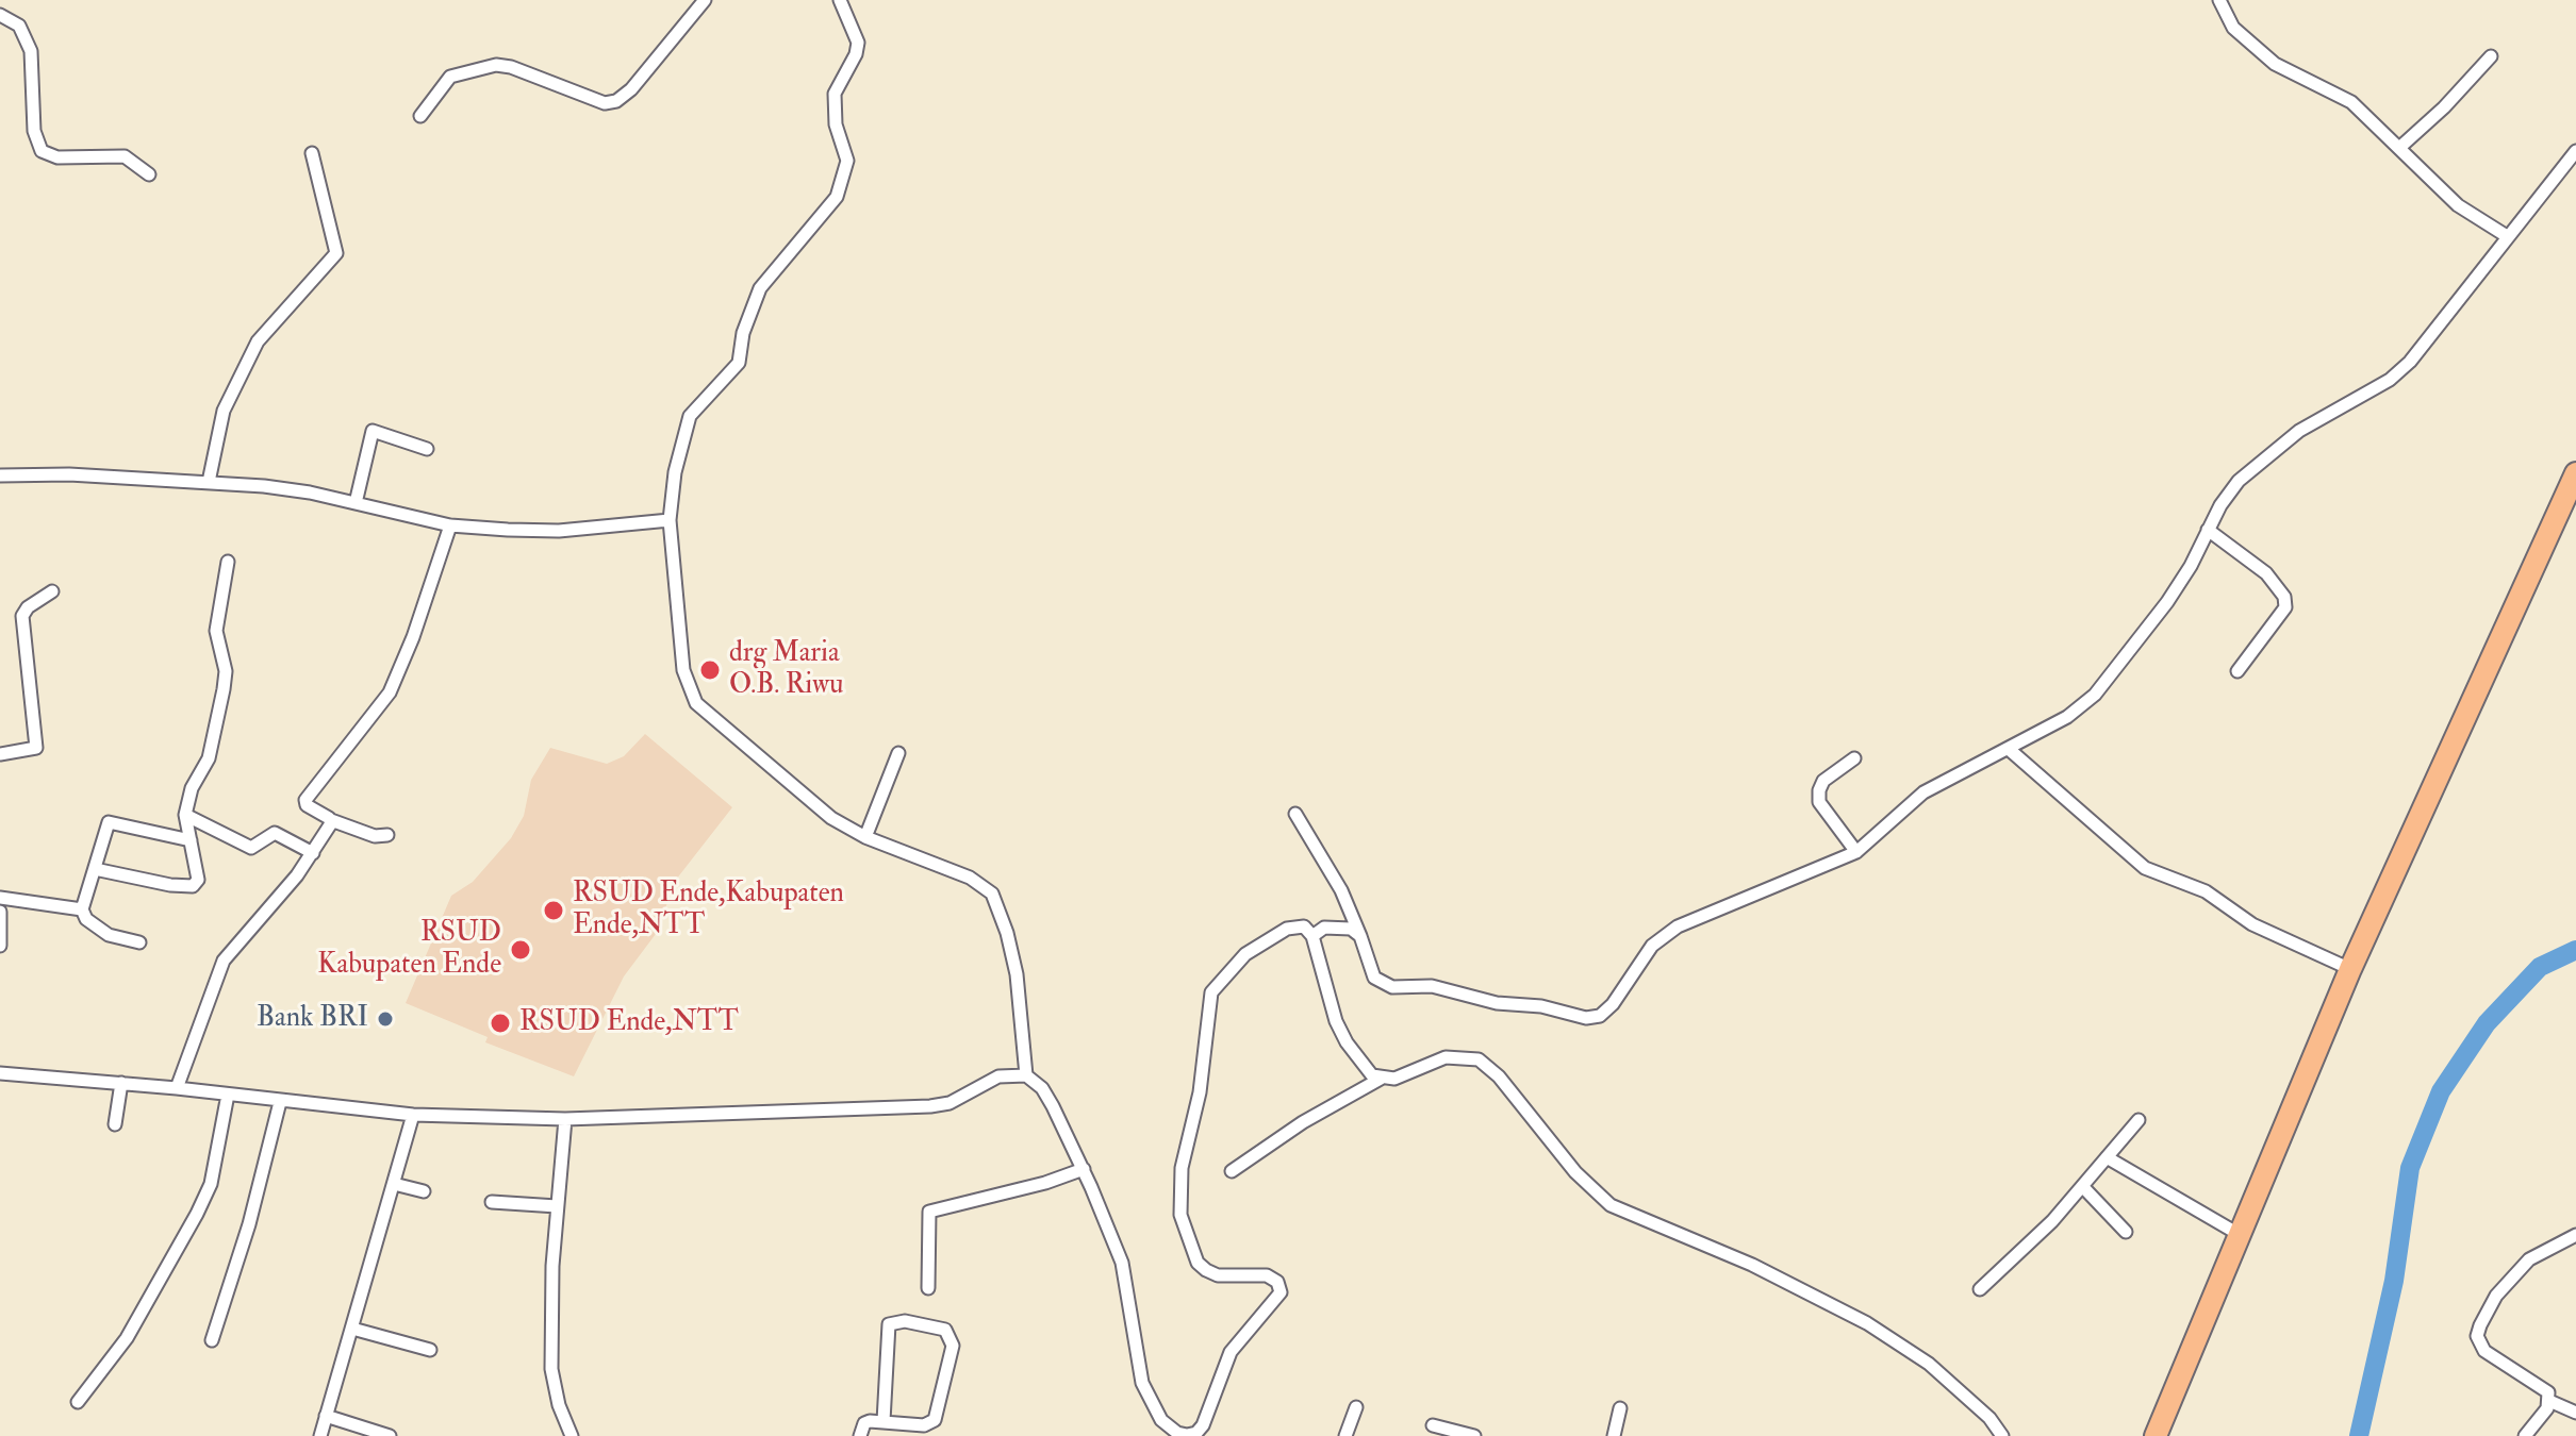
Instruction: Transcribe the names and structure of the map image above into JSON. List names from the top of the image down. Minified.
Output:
{"places":["drg Maria O.B. Riwu","RSUD Ende,Kabupaten Ende,NTT","RSUD Kabupaten Ende","Bank BRI","RSUD Ende,NTT"]}
